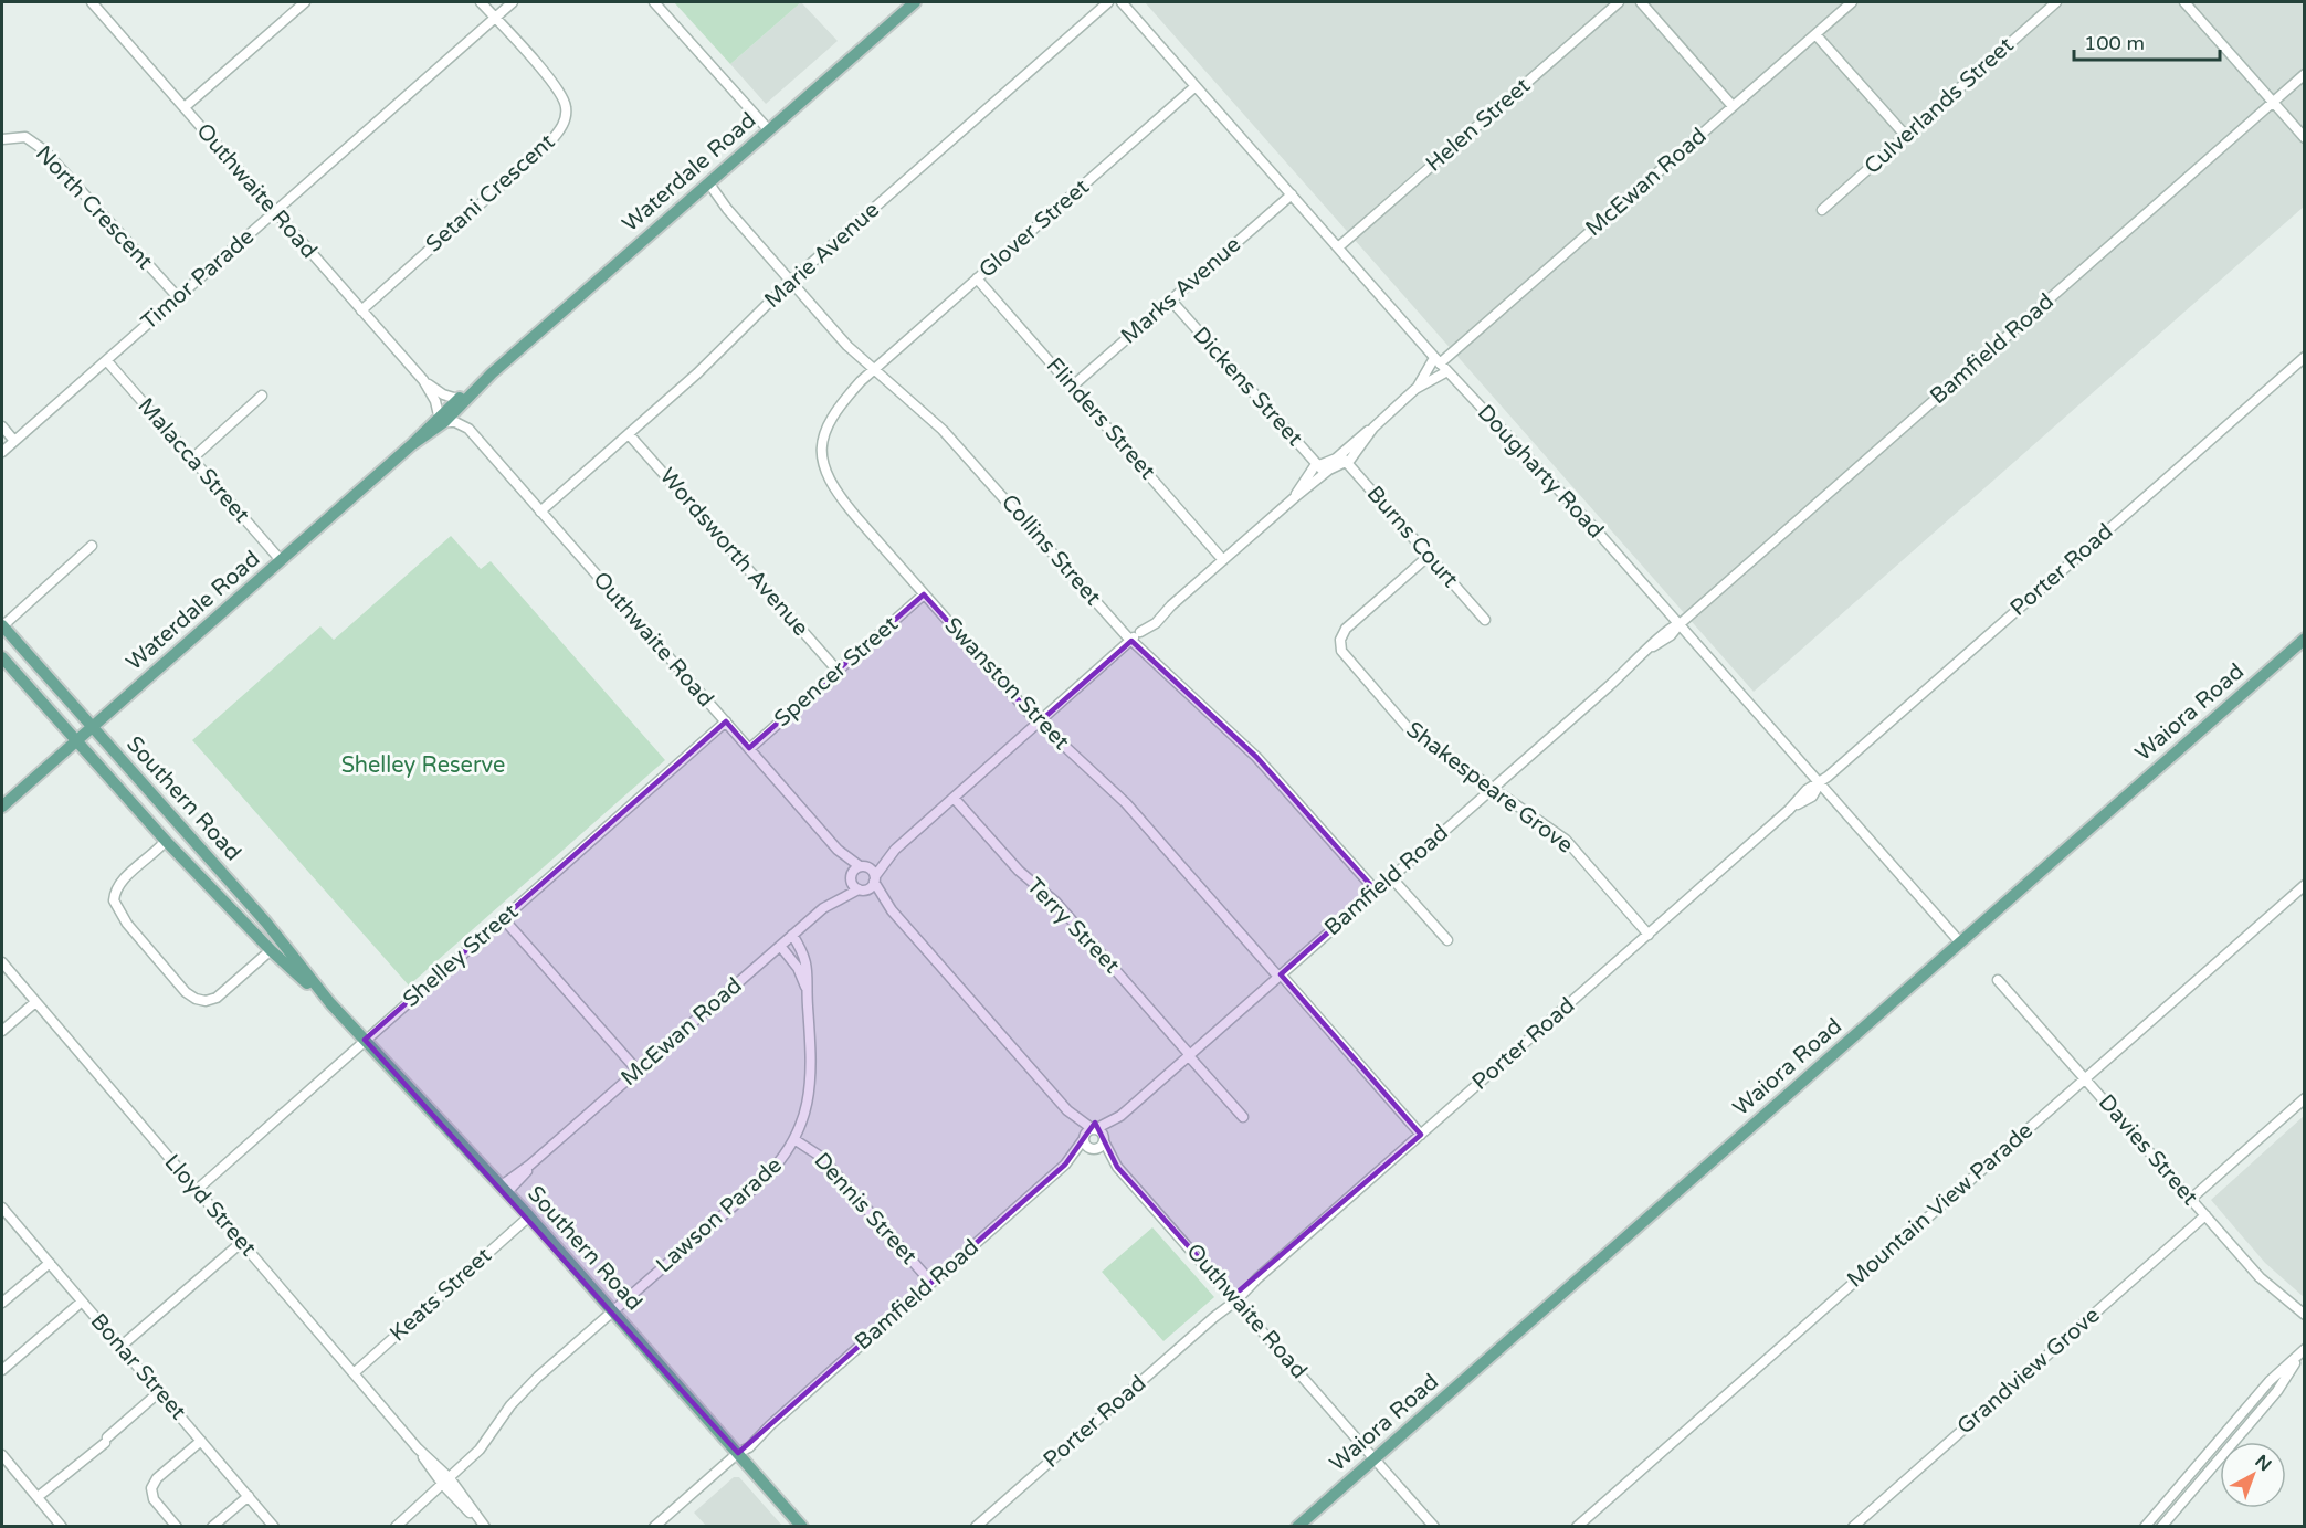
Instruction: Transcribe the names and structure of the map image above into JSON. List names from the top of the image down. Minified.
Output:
{"streets":{"main road":["Waterdale Road","Waiora Road","Southern Road"],"street":["Culverlands Street","Helen Street","McEwan Road","Outhwaite Road","Setani Crescent","North Crescent","Glover Street","Marie Avenue","Timor Parade","Marks Avenue","Bamfield Road","Dickens Street","Flinders Street","Malacca Street","Dougharty Road","Burns Court","Collins Street","Wordsworth Avenue","Porter Road","Spencer Street","Swanston Street","Shakespeare Grove","Terry Street","Shelley Street","Davies Street","Lloyd Street","Mountain View Parade","Dennis Street","Lawson Parade","Keats Street","Bonar Street","Grandview Grove"]},"crossings":[["Helen Street","Dougharty Road"],["Waterdale Road","Outhwaite Road"],["Waterdale Road","Malacca Street"],["Waterdale Road","Collins Street"],["Waterdale Road","Southern Road"],["McEwan Road","Outhwaite Road"],["McEwan Road","Dickens Street"],["McEwan Road","Flinders Street"],["McEwan Road","Dougharty Road"],["McEwan Road","Burns Court"],["McEwan Road","Collins Street"],["McEwan Road","Swanston Street"],["McEwan Road","Southern Road"],["McEwan Road","Terry Street"],["McEwan Road","Lawson Parade"],["Outhwaite Road","Setani Crescent"],["Outhwaite Road","Marie Avenue"],["Outhwaite Road","Timor Parade"],["Outhwaite Road","Bamfield Road"],["Outhwaite Road","Porter Road"],["Outhwaite Road","Spencer Street"],["Outhwaite Road","Waiora Road"],["Outhwaite Road","Shelley Street"],["Setani Crescent","Timor Parade"],["North Crescent","Timor Parade"],["Glover Street","Flinders Street"],["Glover Street","Dougharty Road"],["Glover Street","Collins Street"],["Glover Street","Swanston Street"],["Marie Avenue","Collins Street"],["Marie Avenue","Wordsworth Avenue"],["Timor Parade","Malacca Street"],["Marks Avenue","Dickens Street"],["Marks Avenue","Flinders Street"],["Marks Avenue","Dougharty Road"],["Bamfield Road","Dougharty Road"],["Bamfield Road","Collins Street"],["Bamfield Road","Swanston Street"],["Bamfield Road","Shakespeare Grove"],["Bamfield Road","Southern Road"],["Bamfield Road","Terry Street"],["Bamfield Road","Dennis Street"],["Dougharty Road","Porter Road"],["Dougharty Road","Waiora Road"],["Burns Court","Shakespeare Grove"],["Collins Street","Swanston Street"],["Wordsworth Avenue","Spencer Street"],["Porter Road","Swanston Street"],["Porter Road","Shakespeare Grove"],["Spencer Street","Swanston Street"],["Southern Road","Shelley Street"],["Southern Road","Lawson Parade"],["Southern Road","Keats Street"],["Shelley Street","Lloyd Street"],["Davies Street","Mountain View Parade"],["Davies Street","Grandview Grove"],["Lloyd Street","Lawson Parade"],["Lloyd Street","Keats Street"],["Dennis Street","Lawson Parade"]],"parks":["Shelley Reserve"],"scale_bar":"100 m","north":"top right"}
